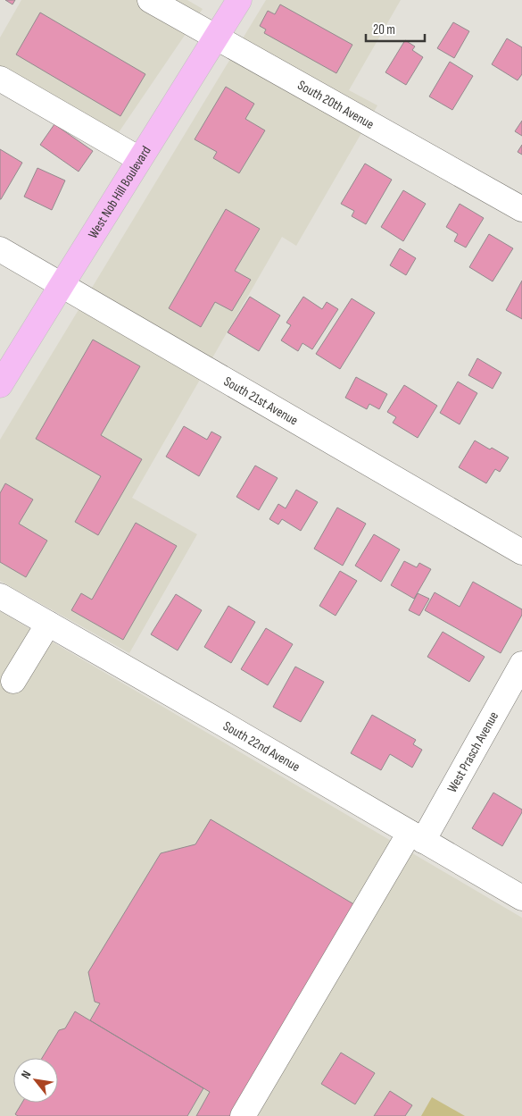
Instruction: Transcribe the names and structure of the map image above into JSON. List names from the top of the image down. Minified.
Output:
{"streets":{"main road":["West Nob Hill Boulevard"],"street":["South 20th Avenue","South 21st Avenue","South 22nd Avenue","West Prasch Avenue"]},"crossings":[["South 20th Avenue","West Nob Hill Boulevard"],["West Nob Hill Boulevard","South 21st Avenue"],["South 22nd Avenue","West Prasch Avenue"]],"scale_bar":"20 m","north":"top left"}
